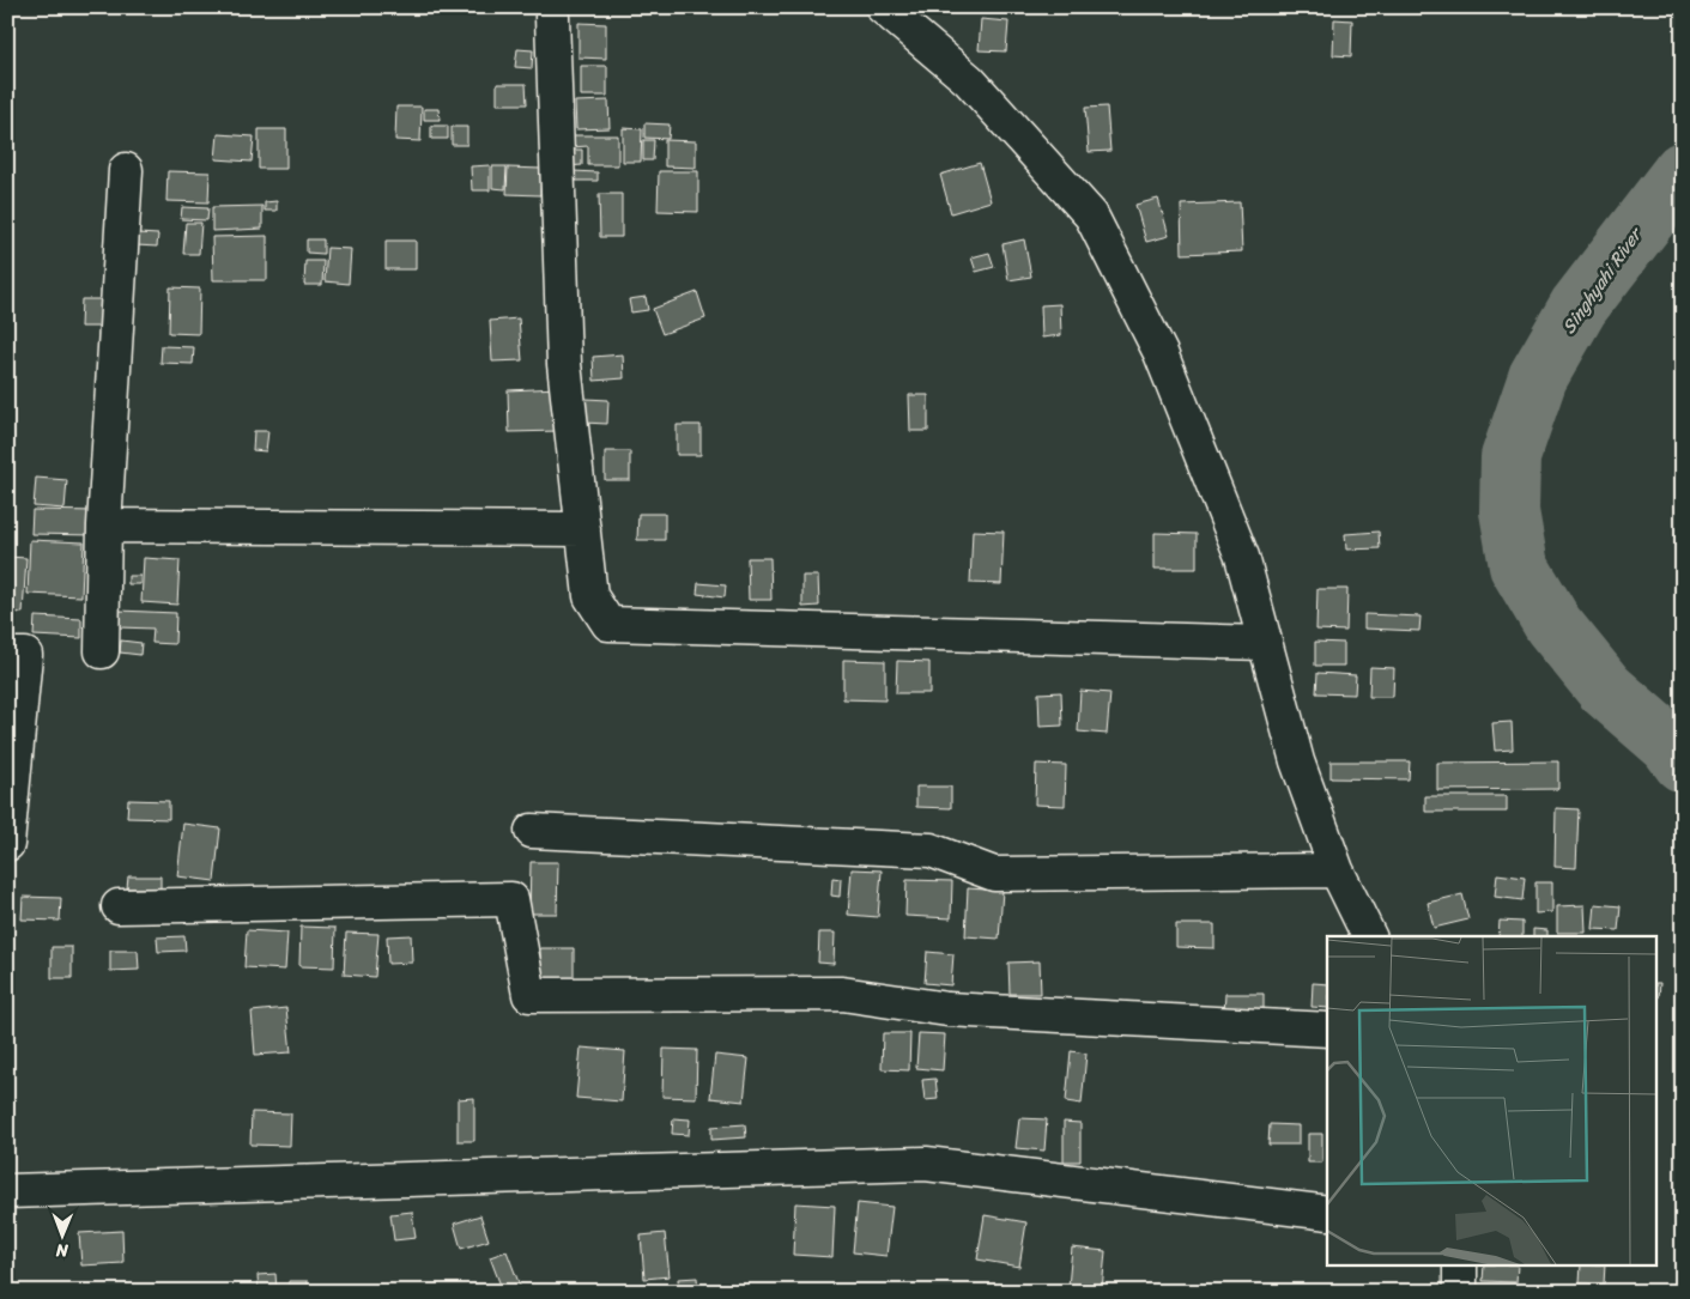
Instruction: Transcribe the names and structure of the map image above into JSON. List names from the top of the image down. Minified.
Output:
{"water":["Singhyahi River"],"north":"bottom"}
